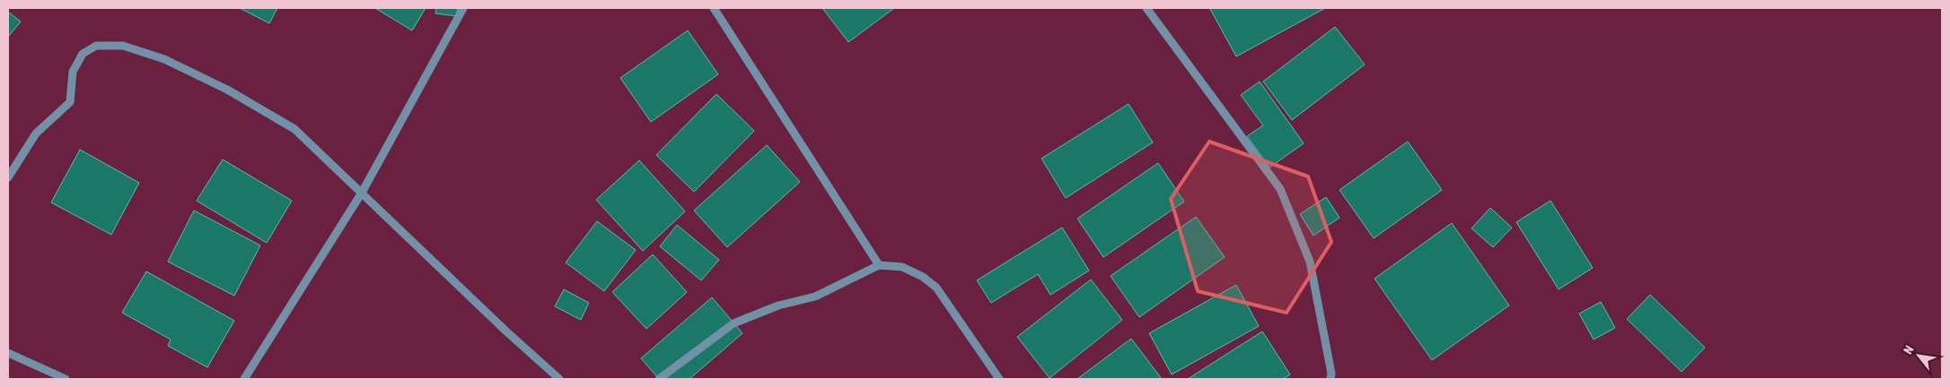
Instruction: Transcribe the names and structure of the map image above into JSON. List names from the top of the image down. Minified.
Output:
{"north":"top left"}
